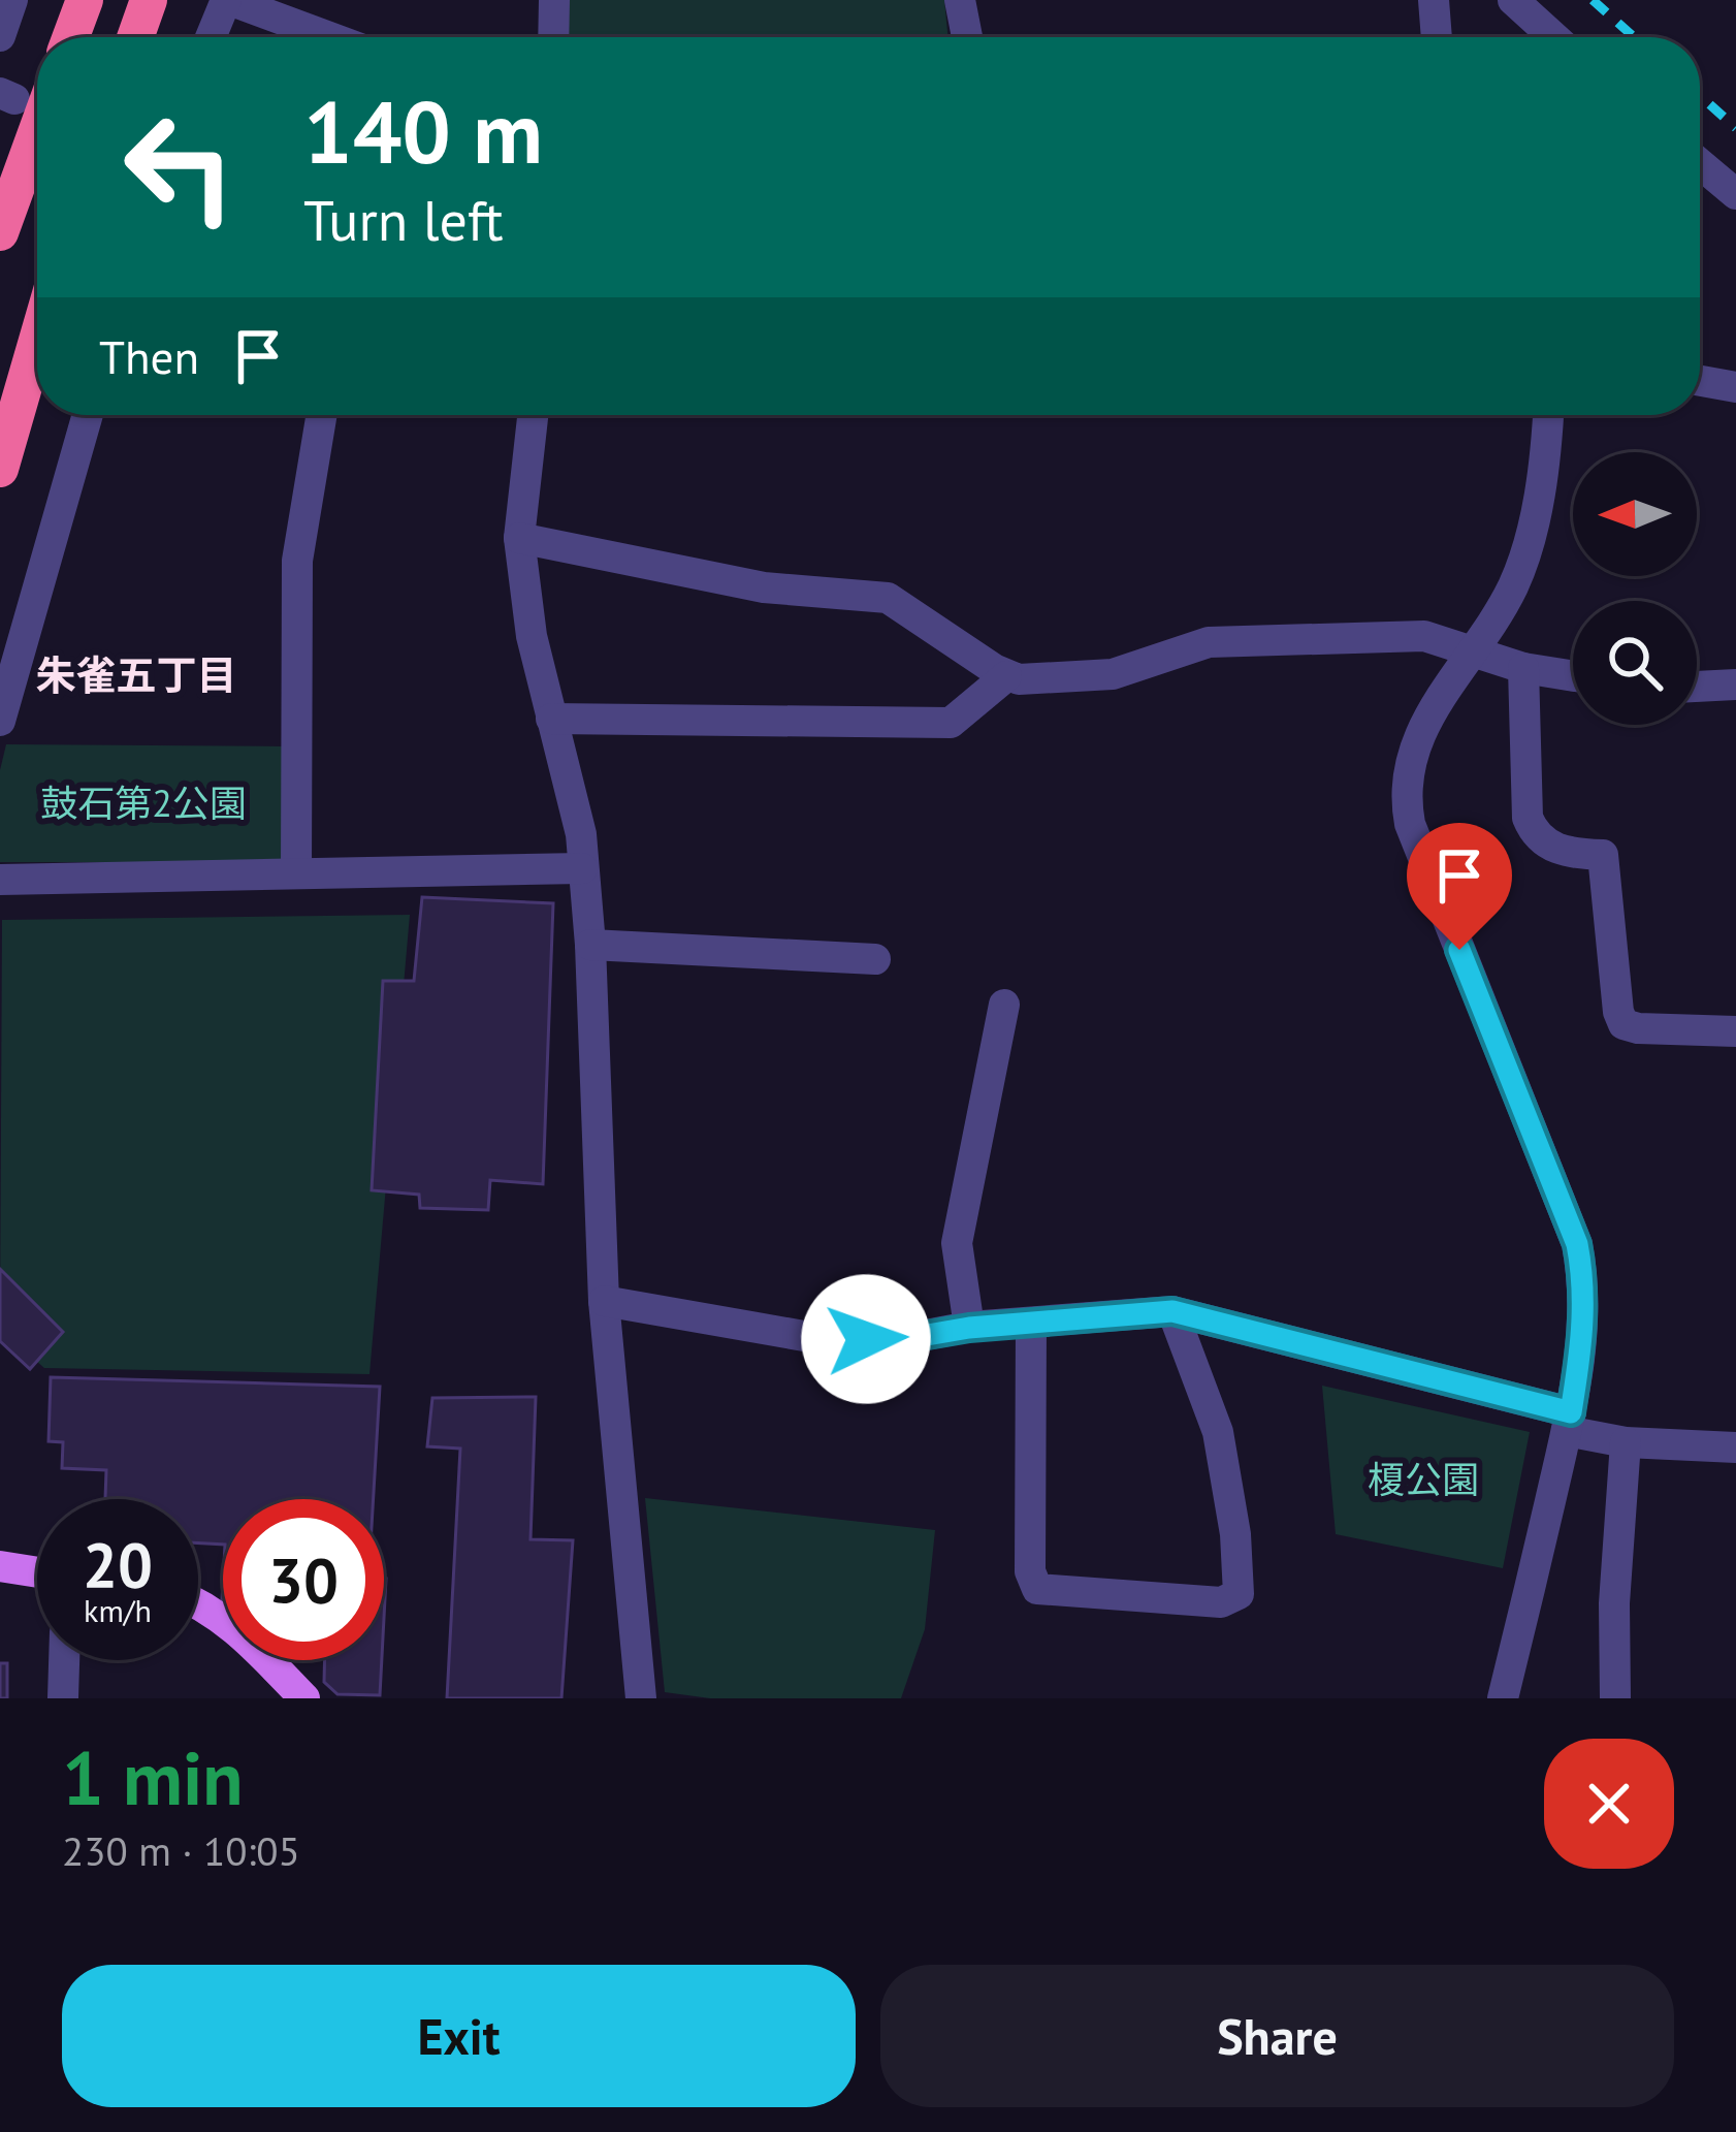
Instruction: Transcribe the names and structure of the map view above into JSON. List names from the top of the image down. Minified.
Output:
{"districts":["朱雀五丁目"],"parks":["鼓石第2公園","榎公園"],"north":"left","page":{"turn":["140 m","Turn left"],"then":"Then","speed":"20 km/h","limit":"30","heading":["1 min","230 m · 10:05"],"buttons":["Exit","Share"]}}
